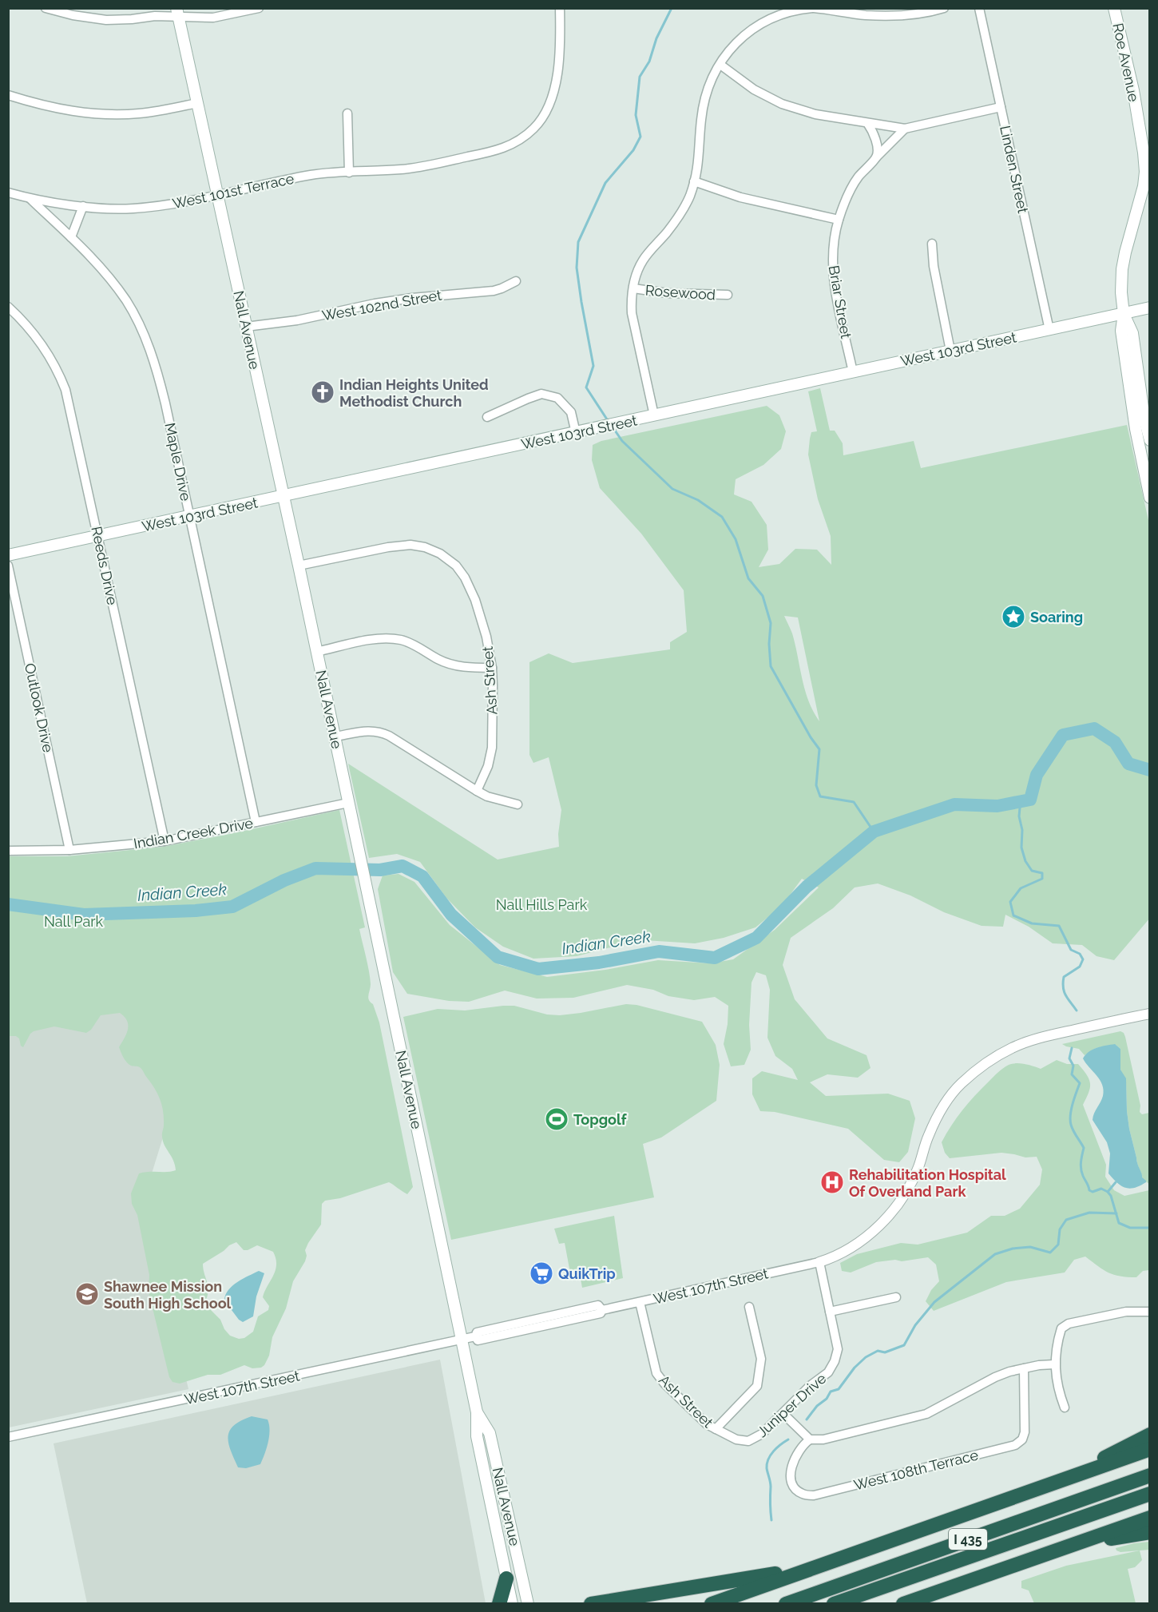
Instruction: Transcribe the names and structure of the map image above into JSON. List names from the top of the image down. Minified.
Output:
{"streets":{"highway":["I 435"],"main road":["Roe Avenue","Nall Avenue","West 103rd Street"],"street":["Linden Street","West 101st Terrace","Rosewood","Briar Street","West 102nd Street","Maple Drive","Reeds Drive","Ash Street","Outlook Drive","Indian Creek Drive","West 107th Street","Juniper Drive","West 108th Terrace"]},"crossings":[["Roe Avenue","West 103rd Street"],["Linden Street","West 103rd Street"],["West 101st Terrace","Nall Avenue"],["West 101st Terrace","Maple Drive"],["Briar Street","West 103rd Street"],["West 102nd Street","Nall Avenue"],["Nall Avenue","West 103rd Street"],["Nall Avenue","Ash Street"],["Nall Avenue","Indian Creek Drive"],["Nall Avenue","West 107th Street"],["West 103rd Street","Maple Drive"],["West 103rd Street","Reeds Drive"],["Maple Drive","Indian Creek Drive"],["Reeds Drive","Indian Creek Drive"],["Ash Street","West 107th Street"],["Ash Street","Juniper Drive"],["Outlook Drive","Indian Creek Drive"],["West 107th Street","Juniper Drive"]],"water":["Indian Creek"],"parks":["Nall Hills Park","Nall Park"],"places":{"church":["Indian Heights United Methodist Church"],"place":["Soaring"],"sports":["Topgolf"],"hospital":["Rehabilitation Hospital Of Overland Park"],"supermarket":["QuikTrip"],"school or university":["Shawnee Mission South High School"]}}
